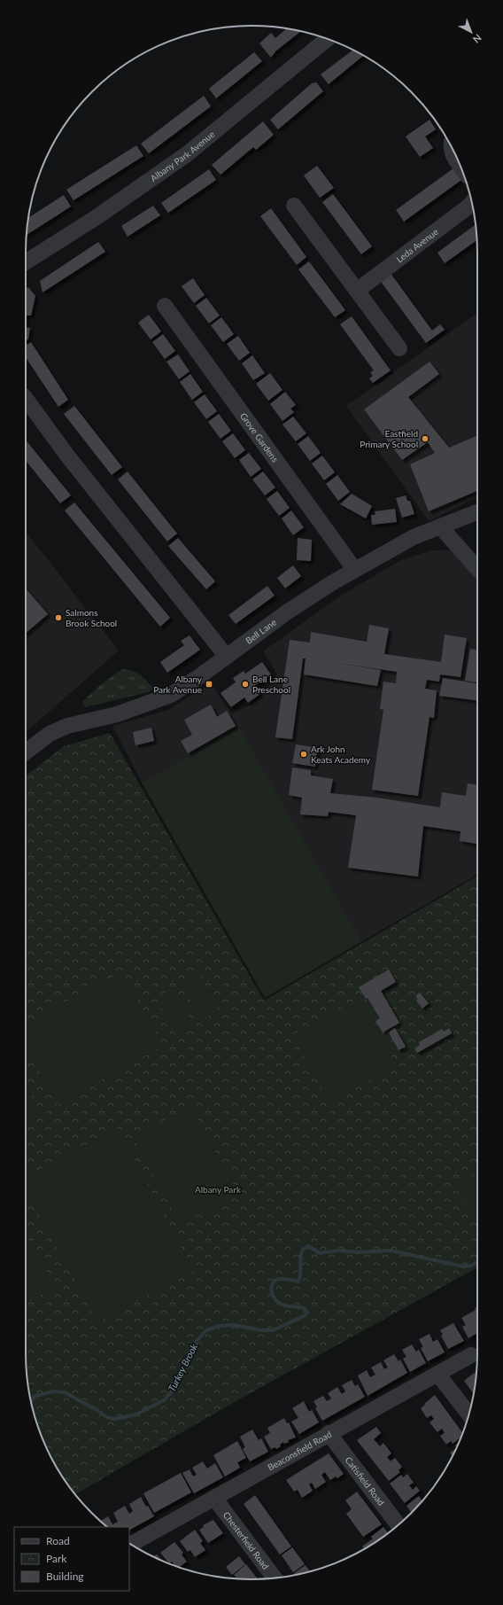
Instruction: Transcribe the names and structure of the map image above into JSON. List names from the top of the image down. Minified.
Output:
{"streets":{"street":["Albany Park Avenue","Leda Avenue","Grove Gardens","Bell Lane","Beaconsfield Road","Catisfield Road","Chesterfield Road"]},"crossings":[["Grove Gardens","Bell Lane"],["Beaconsfield Road","Catisfield Road"],["Beaconsfield Road","Chesterfield Road"]],"water":["Turkey Brook"],"parks":["Albany Park"],"places":{"other":["Eastfield Primary School","Salmons Brook School","Bell Lane Preschool","Ark John Keats Academy"],"transit":["Albany Park Avenue"]},"legend":["Road","Park","Building"],"north":"bottom right"}
